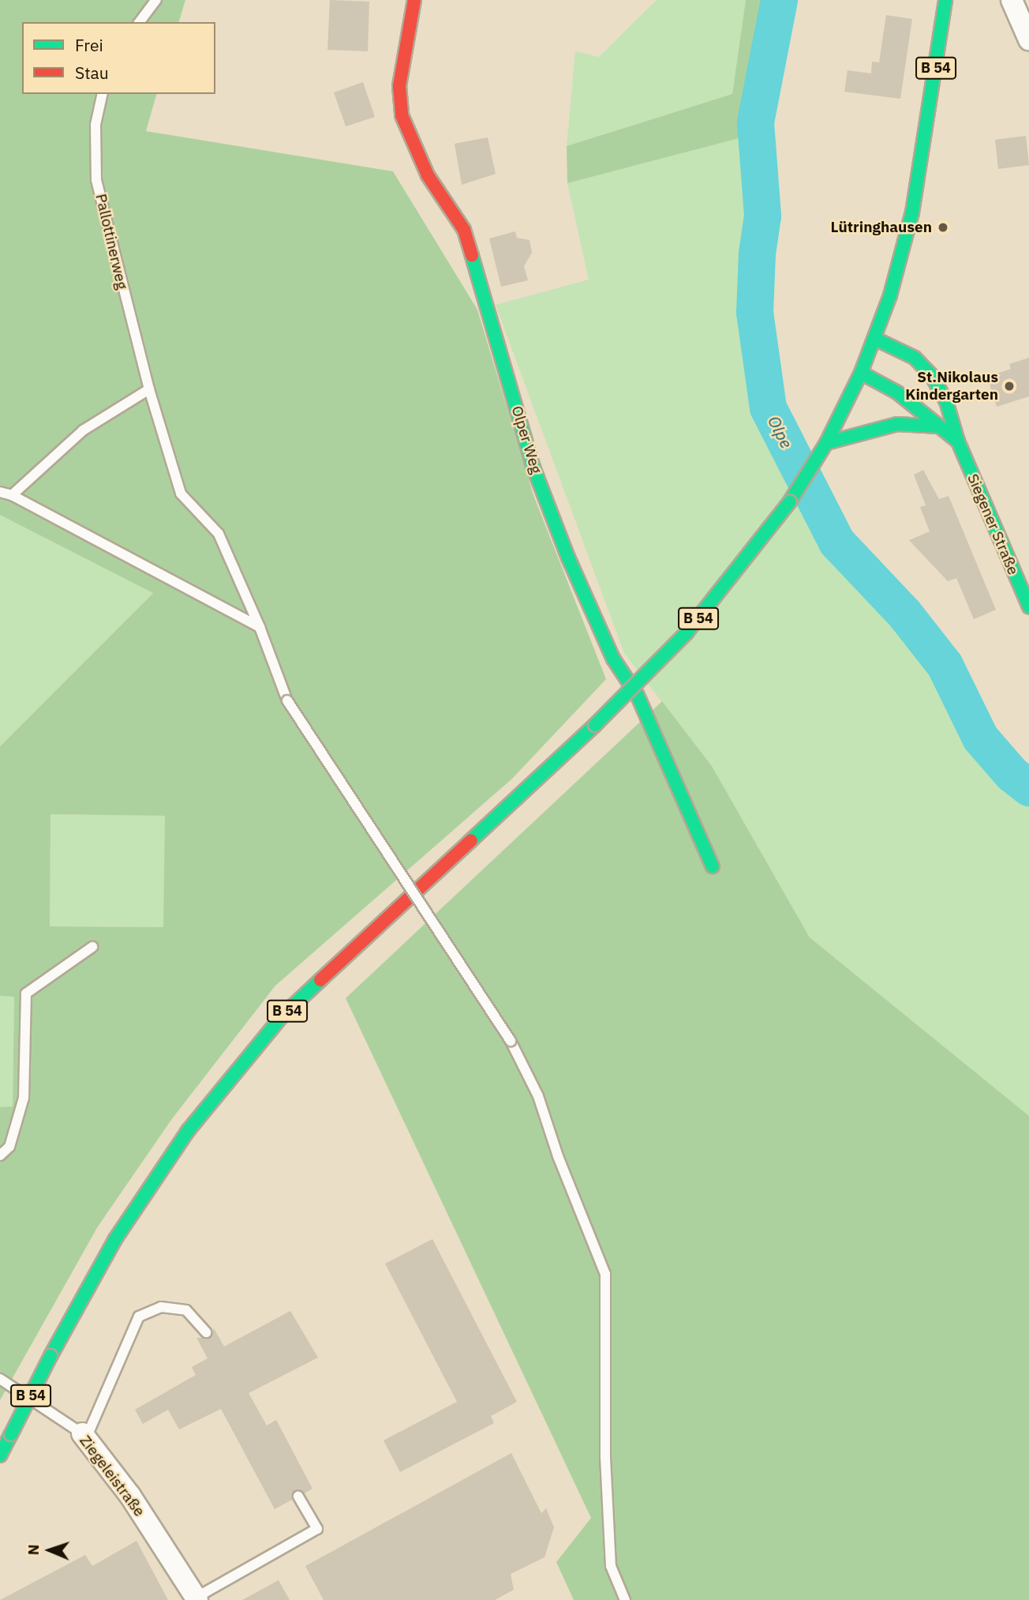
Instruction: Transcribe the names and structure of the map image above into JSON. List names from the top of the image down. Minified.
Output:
{"streets":{"main road":["B 54","Olper Weg","Siegener Straße"],"street":["Ziegeleistraße"],"lane":["Pallottinerweg"]},"crossings":[["B 54","Siegener Straße"]],"water":["Olpe"],"places":["Lütringhausen","St.Nikolaus Kindergarten"],"legend":["Frei","Stau"],"north":"left"}
